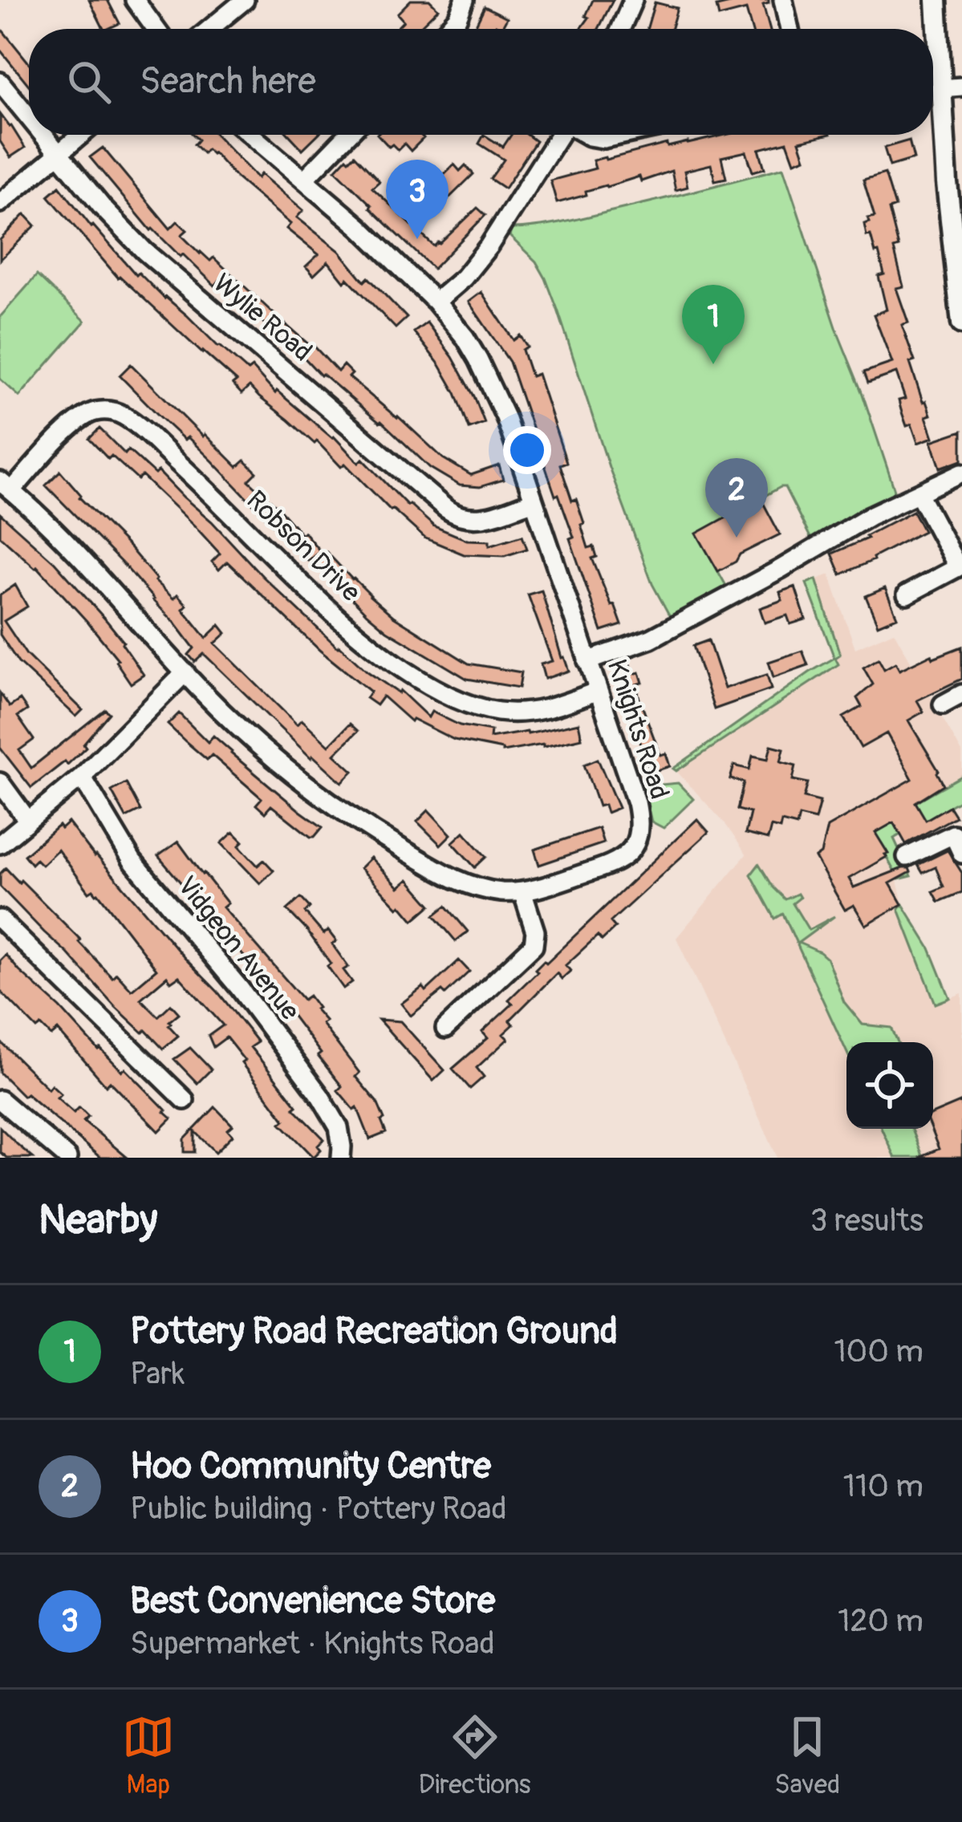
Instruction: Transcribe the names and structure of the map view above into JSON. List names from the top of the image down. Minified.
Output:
{"streets":{"street":["Wylie Road","Robson Drive","Knights Road","Vidgeon Avenue"]},"crossings":[["Wylie Road","Knights Road"],["Robson Drive","Knights Road"]],"page":{"search":"Search here","pins":["3","1","2"],"heading":["Nearby","3 results"],"list":[{"mark":"1","name":"Pottery Road Recreation Ground","note":"Park","value":"100 m"},{"mark":"2","name":"Hoo Community Centre","note":"Public building · Pottery Road","value":"110 m"},{"mark":"3","name":"Best Convenience Store","note":"Supermarket · Knights Road","value":"120 m"}],"nav":["Map","Directions","Saved"]}}
